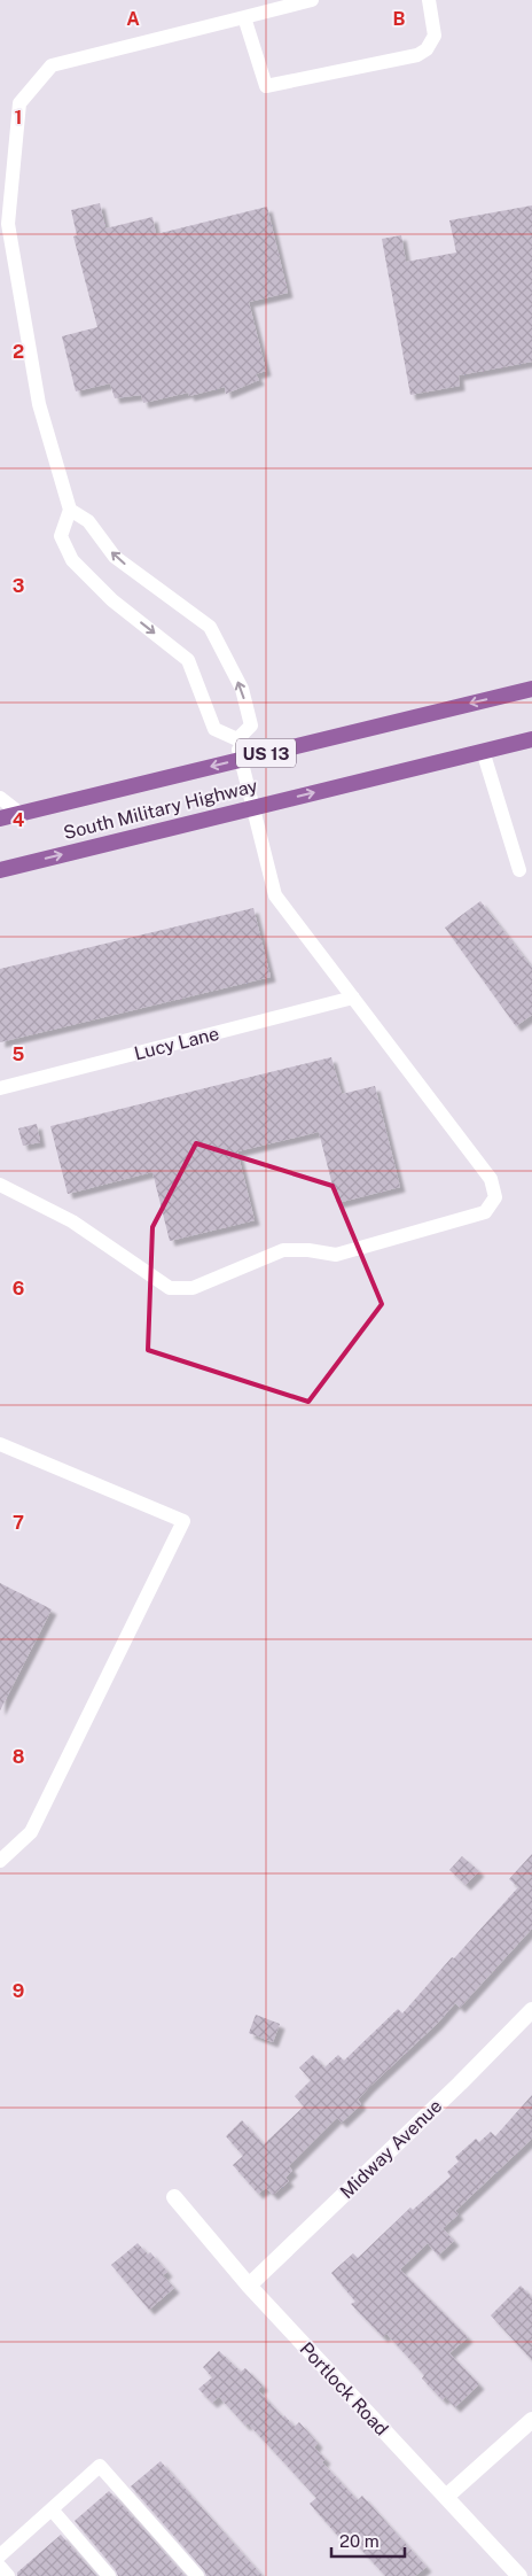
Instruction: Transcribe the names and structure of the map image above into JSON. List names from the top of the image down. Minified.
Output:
{"streets":{"main road":["US 13","South Military Highway"],"street":["Midway Avenue","Portlock Road"],"lane":["Lucy Lane"]},"crossings":[["Midway Avenue","Portlock Road"]],"scale_bar":"20 m","grid":{"columns":["A","B"],"rows":["1","2","3","4","5","6","7","8","9"]}}
